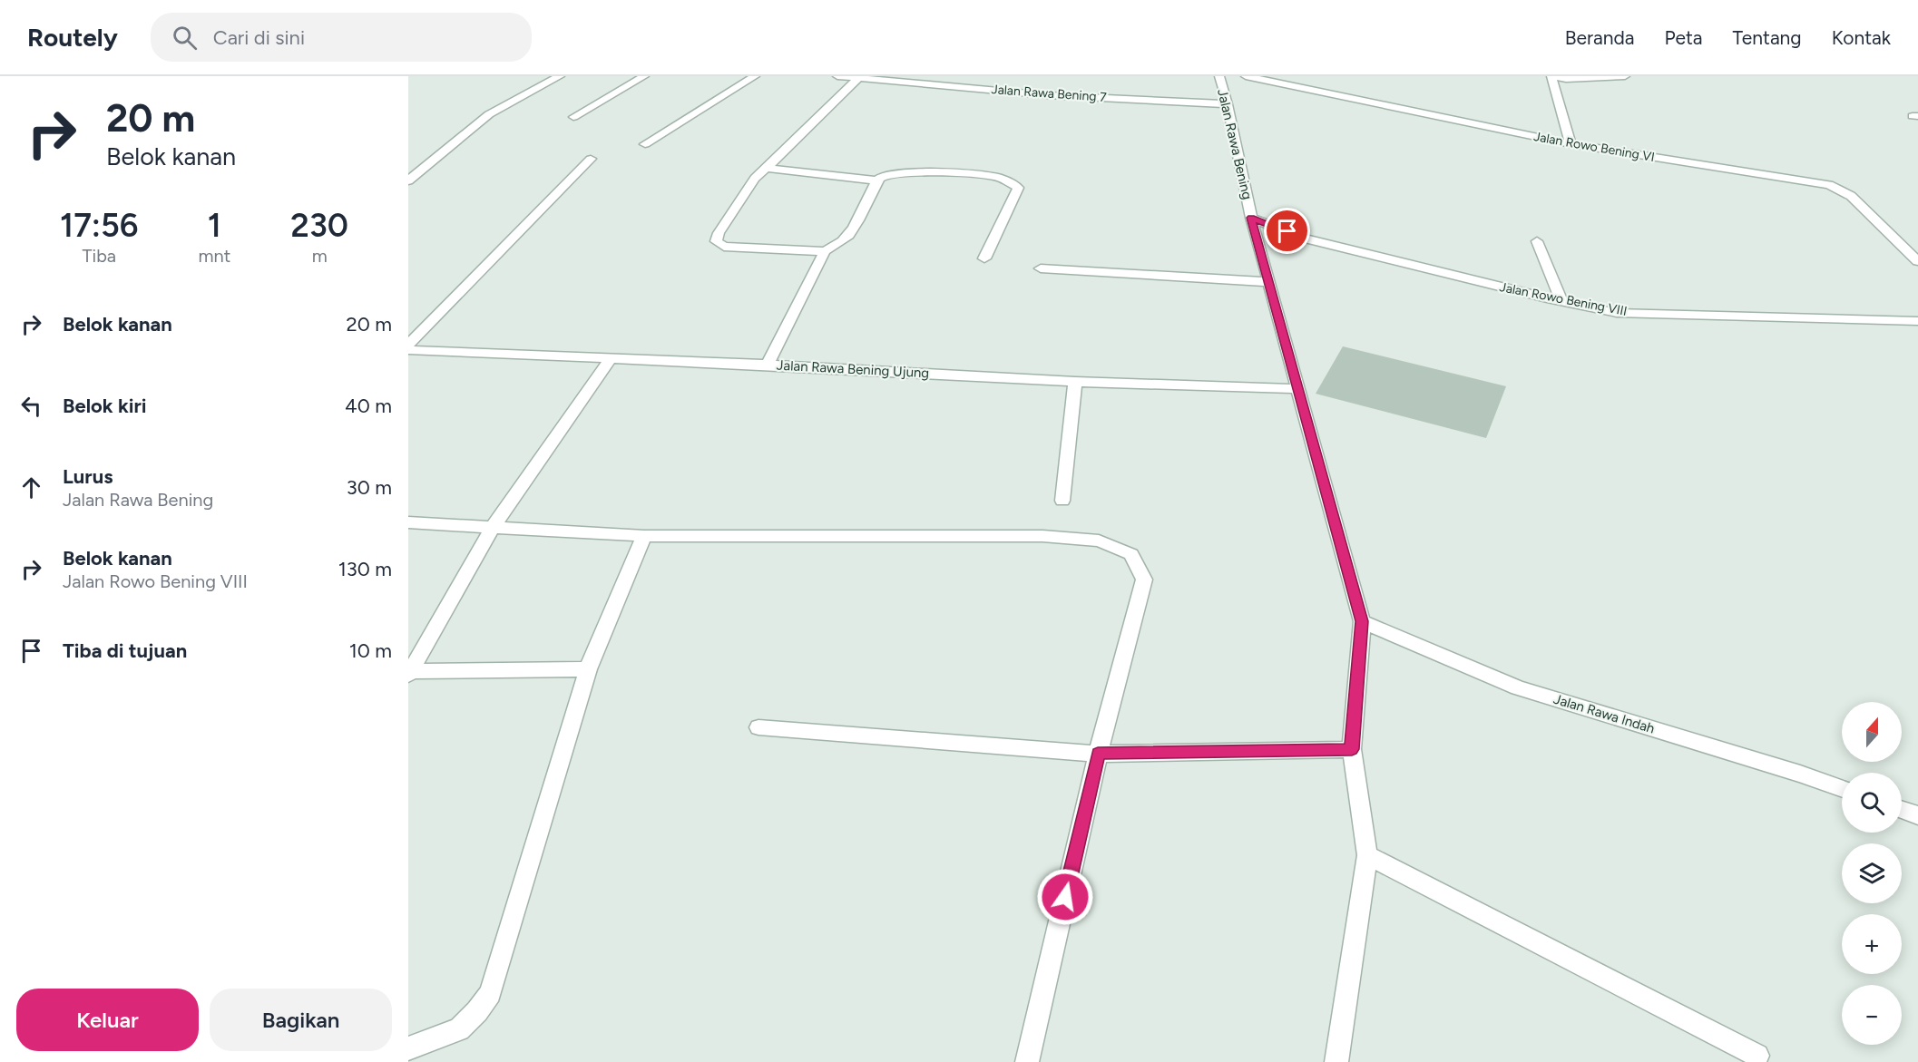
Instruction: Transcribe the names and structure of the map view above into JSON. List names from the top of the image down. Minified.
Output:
{"streets":{"street":["Jalan Rawa Bening 7","Jalan Rawa Bening","Jalan Rowo Bening VI","Jalan Rowo Bening VIII","Jalan Rawa Bening Ujung","Jalan Rawa Indah"]},"crossings":[["Jalan Rawa Bening 7","Jalan Rawa Bening"],["Jalan Rawa Bening","Jalan Rowo Bening VIII"],["Jalan Rawa Bening","Jalan Rawa Bening Ujung"],["Jalan Rawa Bening","Jalan Rawa Indah"]],"north":"top","page":{"header":"Routely","search":"Cari di sini","nav":["Beranda","Peta","Tentang","Kontak"],"turn":["20 m","Belok kanan"],"eta":["17:56","Tiba","1","mnt","230","m"],"list":[{"name":"Belok kanan","value":"20 m"},{"name":"Belok kiri","value":"40 m"},{"name":"Lurus","note":"Jalan Rawa Bening","value":"30 m"},{"name":"Belok kanan","note":"Jalan Rowo Bening VIII","value":"130 m"},{"name":"Tiba di tujuan","value":"10 m"}],"map_buttons":["+","−"],"buttons":["Keluar","Bagikan"]}}
